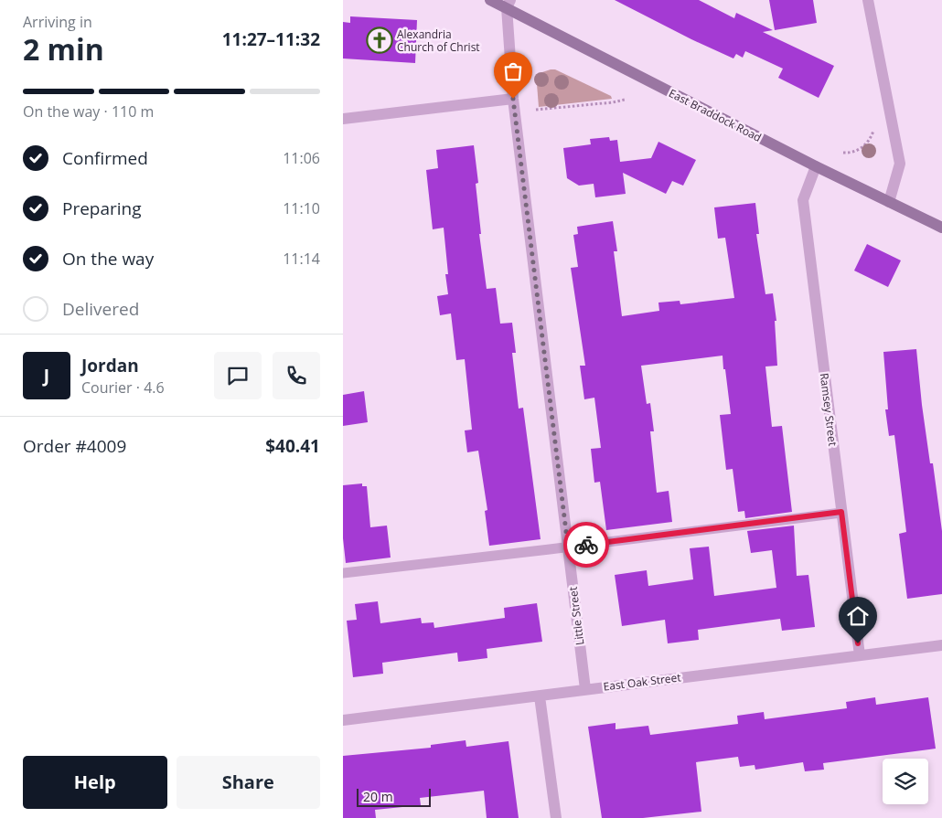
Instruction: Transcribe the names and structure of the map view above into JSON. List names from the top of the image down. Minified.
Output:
{"streets":{"main road":["East Braddock Road"],"street":["Ramsey Street","Little Street","East Oak Street"]},"crossings":[["East Braddock Road","Ramsey Street"],["East Braddock Road","Little Street"],["Ramsey Street","East Oak Street"],["Little Street","East Oak Street"]],"places":{"church":["Alexandria Church of Christ"]},"scale_bar":"20 m","page":{"heading":["2 min","Arriving in","11:27–11:32"],"panel":["Jordan","Courier · 4.6","Order #4009","$40.41"],"bar":"On the way · 110 m","list":[["Confirmed","11:06"],["Preparing","11:10"],["On the way","11:14"],"Delivered"],"round":"J","buttons":["Help","Share"],"scale":"20 m"}}
